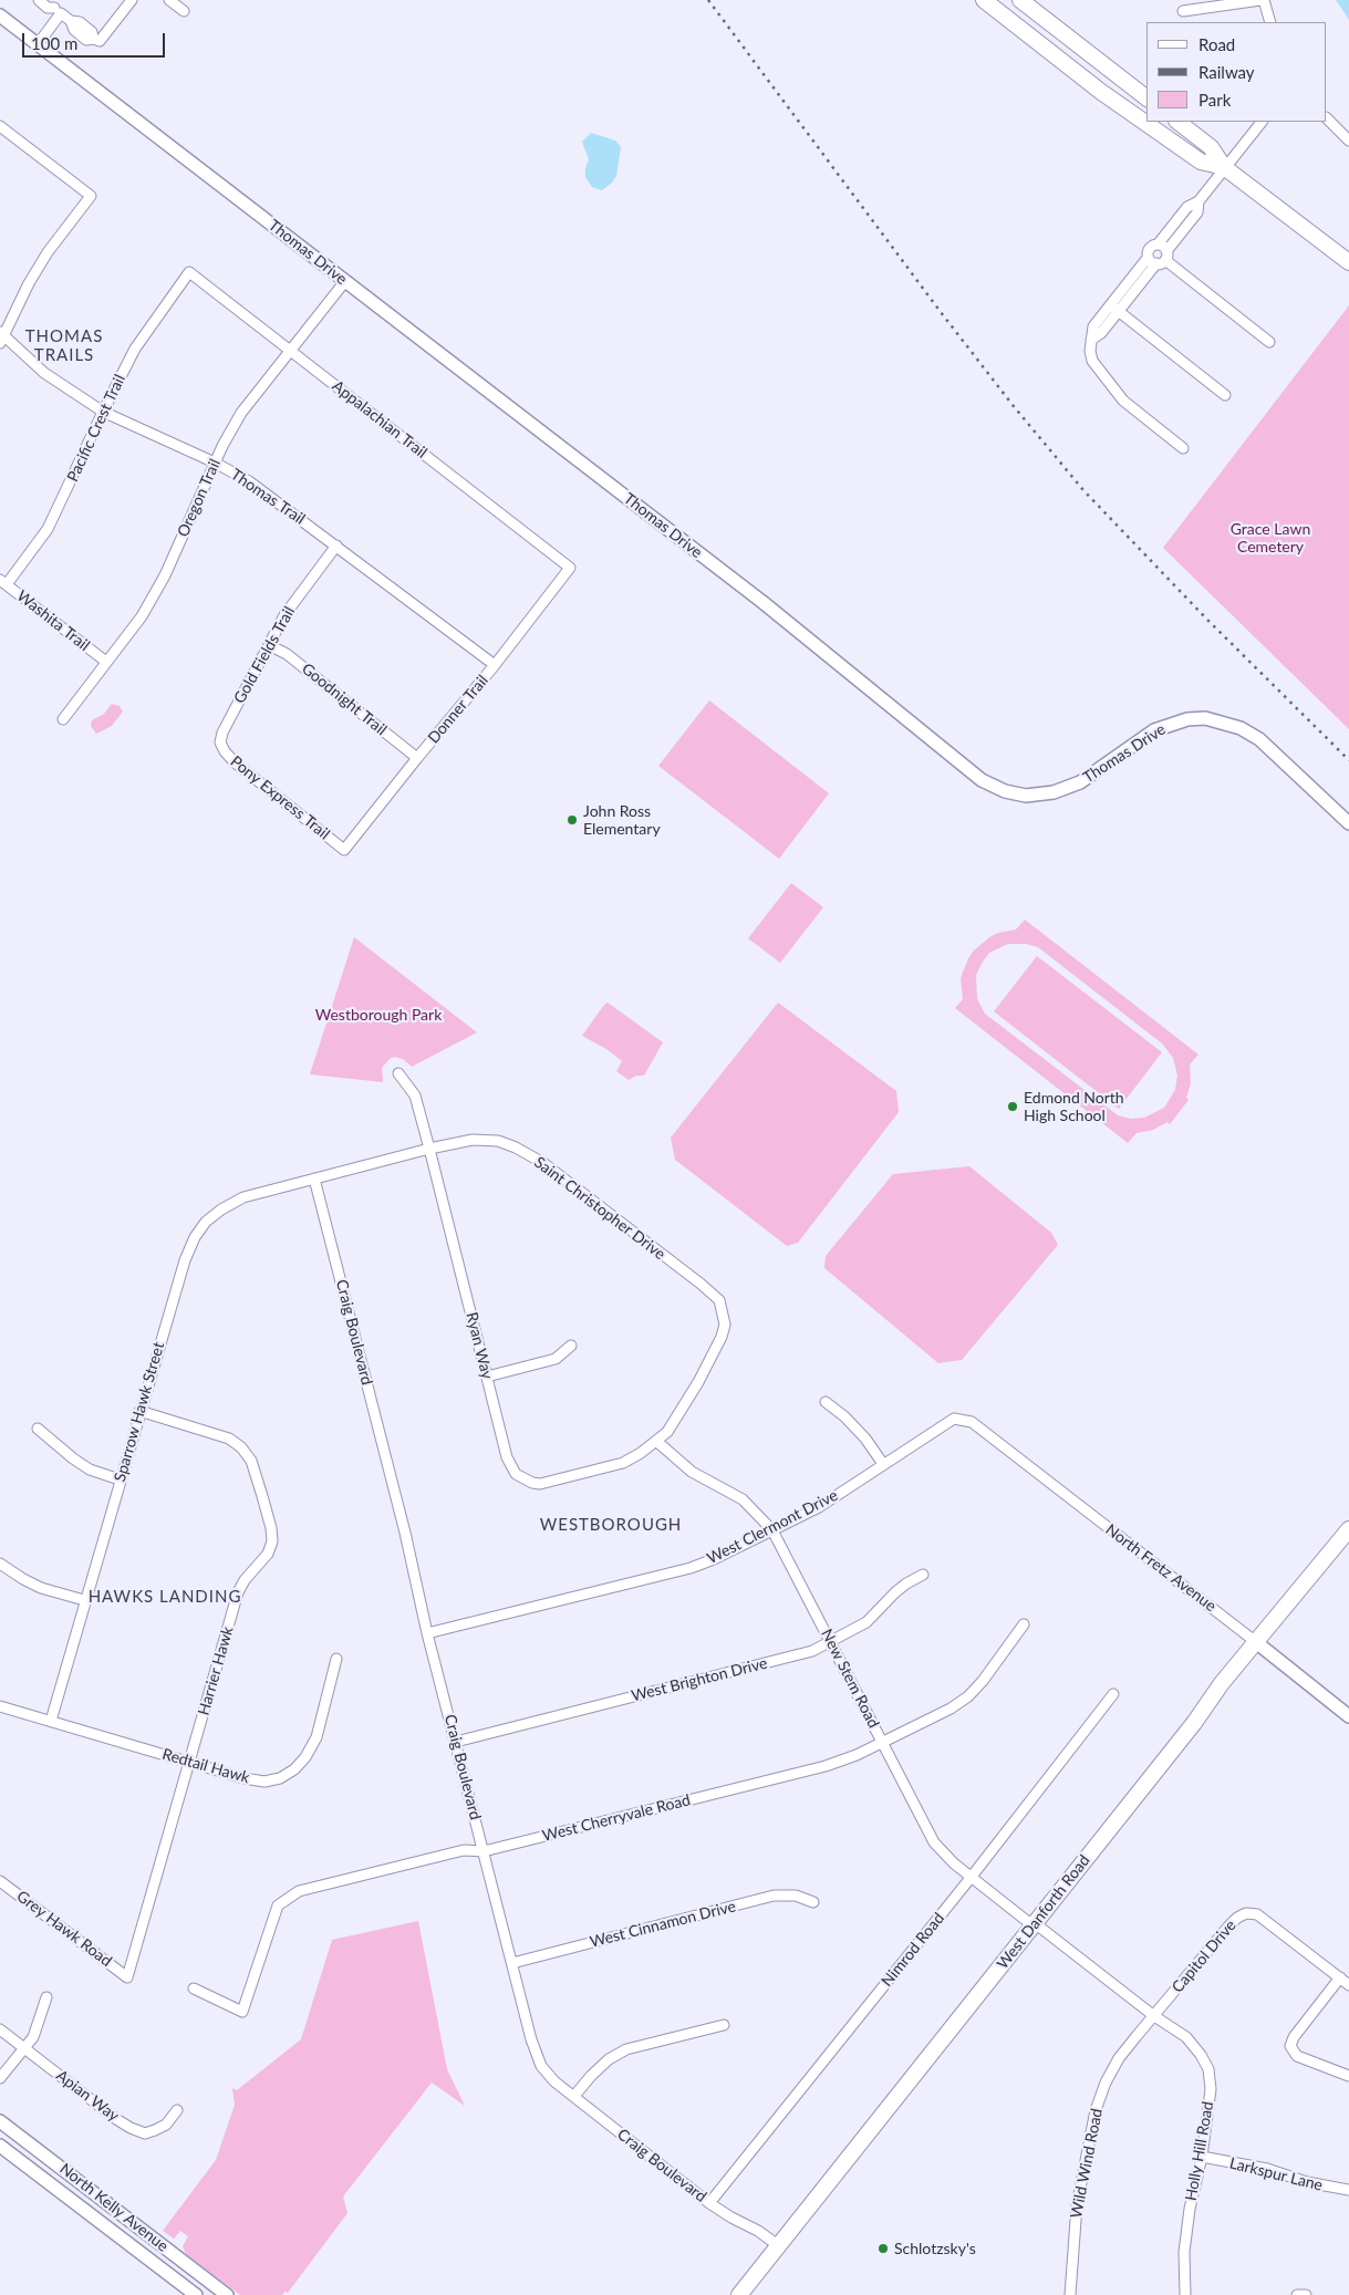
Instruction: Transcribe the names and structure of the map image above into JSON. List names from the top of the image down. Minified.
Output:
{"streets":{"main road":["West Danforth Road"],"street":["Thomas Drive","Appalachian Trail","Pacific Crest Trail","Thomas Trail","Oregon Trail","Washita Trail","Gold Fields Trail","Goodnight Trail","Donner Trail","Pony Express Trail","Saint Christopher Drive","Craig Boulevard","Ryan Way","Sparrow Hawk Street","West Clermont Drive","North Fretz Avenue","Harrier Hawk","New Stem Road","West Brighton Drive","Redtail Hawk","West Cherryvale Road","West Cinnamon Drive","Grey Hawk Road","Nimrod Road","Capitol Drive","Apian Way","Holly Hill Road","Wild Wind Road","Larkspur Lane","North Kelly Avenue"]},"crossings":[["Thomas Drive","Oregon Trail"],["Appalachian Trail","Pacific Crest Trail"],["Appalachian Trail","Oregon Trail"],["Appalachian Trail","Donner Trail"],["Pacific Crest Trail","Thomas Trail"],["Pacific Crest Trail","Washita Trail"],["Thomas Trail","Oregon Trail"],["Thomas Trail","Gold Fields Trail"],["Thomas Trail","Donner Trail"],["Oregon Trail","Washita Trail"],["Gold Fields Trail","Goodnight Trail"],["Gold Fields Trail","Pony Express Trail"],["Goodnight Trail","Donner Trail"],["Donner Trail","Pony Express Trail"],["Saint Christopher Drive","Craig Boulevard"],["Saint Christopher Drive","Ryan Way"],["Saint Christopher Drive","Sparrow Hawk Street"],["Saint Christopher Drive","New Stem Road"],["Craig Boulevard","Sparrow Hawk Street"],["Craig Boulevard","West Clermont Drive"],["Craig Boulevard","West Brighton Drive"],["Craig Boulevard","West Cherryvale Road"],["Craig Boulevard","West Danforth Road"],["Craig Boulevard","West Cinnamon Drive"],["Craig Boulevard","Nimrod Road"],["Ryan Way","New Stem Road"],["Sparrow Hawk Street","Harrier Hawk"],["Sparrow Hawk Street","Redtail Hawk"],["West Clermont Drive","North Fretz Avenue"],["West Clermont Drive","New Stem Road"],["North Fretz Avenue","West Danforth Road"],["Harrier Hawk","Redtail Hawk"],["Harrier Hawk","Grey Hawk Road"],["New Stem Road","West Brighton Drive"],["New Stem Road","West Cherryvale Road"],["New Stem Road","West Danforth Road"],["New Stem Road","Nimrod Road"],["New Stem Road","Holly Hill Road"],["West Danforth Road","Holly Hill Road"],["Capitol Drive","Holly Hill Road"],["Capitol Drive","Wild Wind Road"],["Holly Hill Road","Wild Wind Road"],["Holly Hill Road","Larkspur Lane"]],"districts":["THOMAS TRAILS","WESTBOROUGH","HAWKS LANDING"],"parks":["Grace Lawn Cemetery","Westborough Park"],"places":["John Ross Elementary","Edmond North High School","Schlotzsky's"],"legend":["Road","Railway","Park"],"scale_bar":"100 m"}
